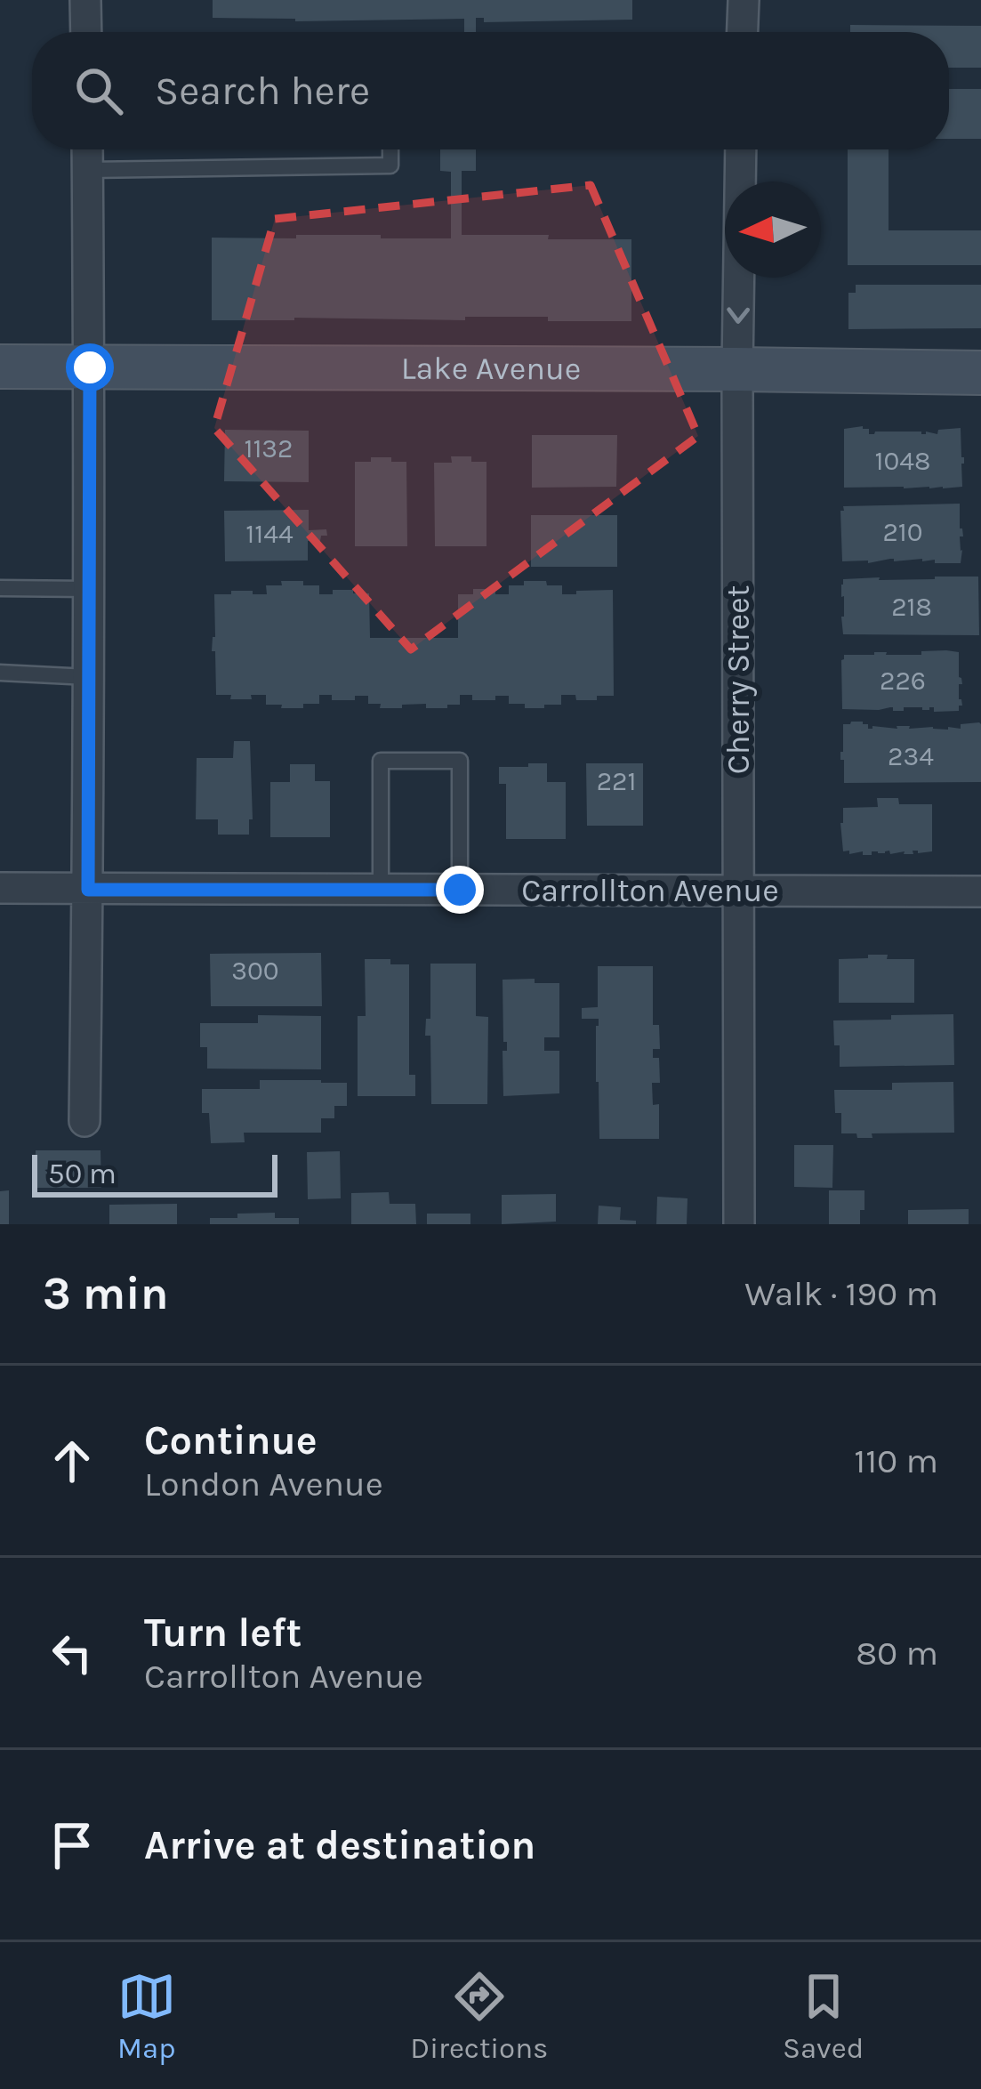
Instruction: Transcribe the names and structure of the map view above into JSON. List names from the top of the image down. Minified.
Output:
{"streets":{"street":["Lake Avenue","Cherry Street","Carrollton Avenue"]},"crossings":[["Lake Avenue","Cherry Street"],["Cherry Street","Carrollton Avenue"]],"house_numbers":["1132","1048","210","1144","218","226","234","221","300"],"scale_bar":"50 m","north":"left","page":{"search":"Search here","scale":"50 m","heading":["3 min","Walk · 190 m"],"list":[["Continue","London Avenue","110 m"],["Turn left","Carrollton Avenue","80 m"],"Arrive at destination"],"nav":["Map","Directions","Saved"]}}
